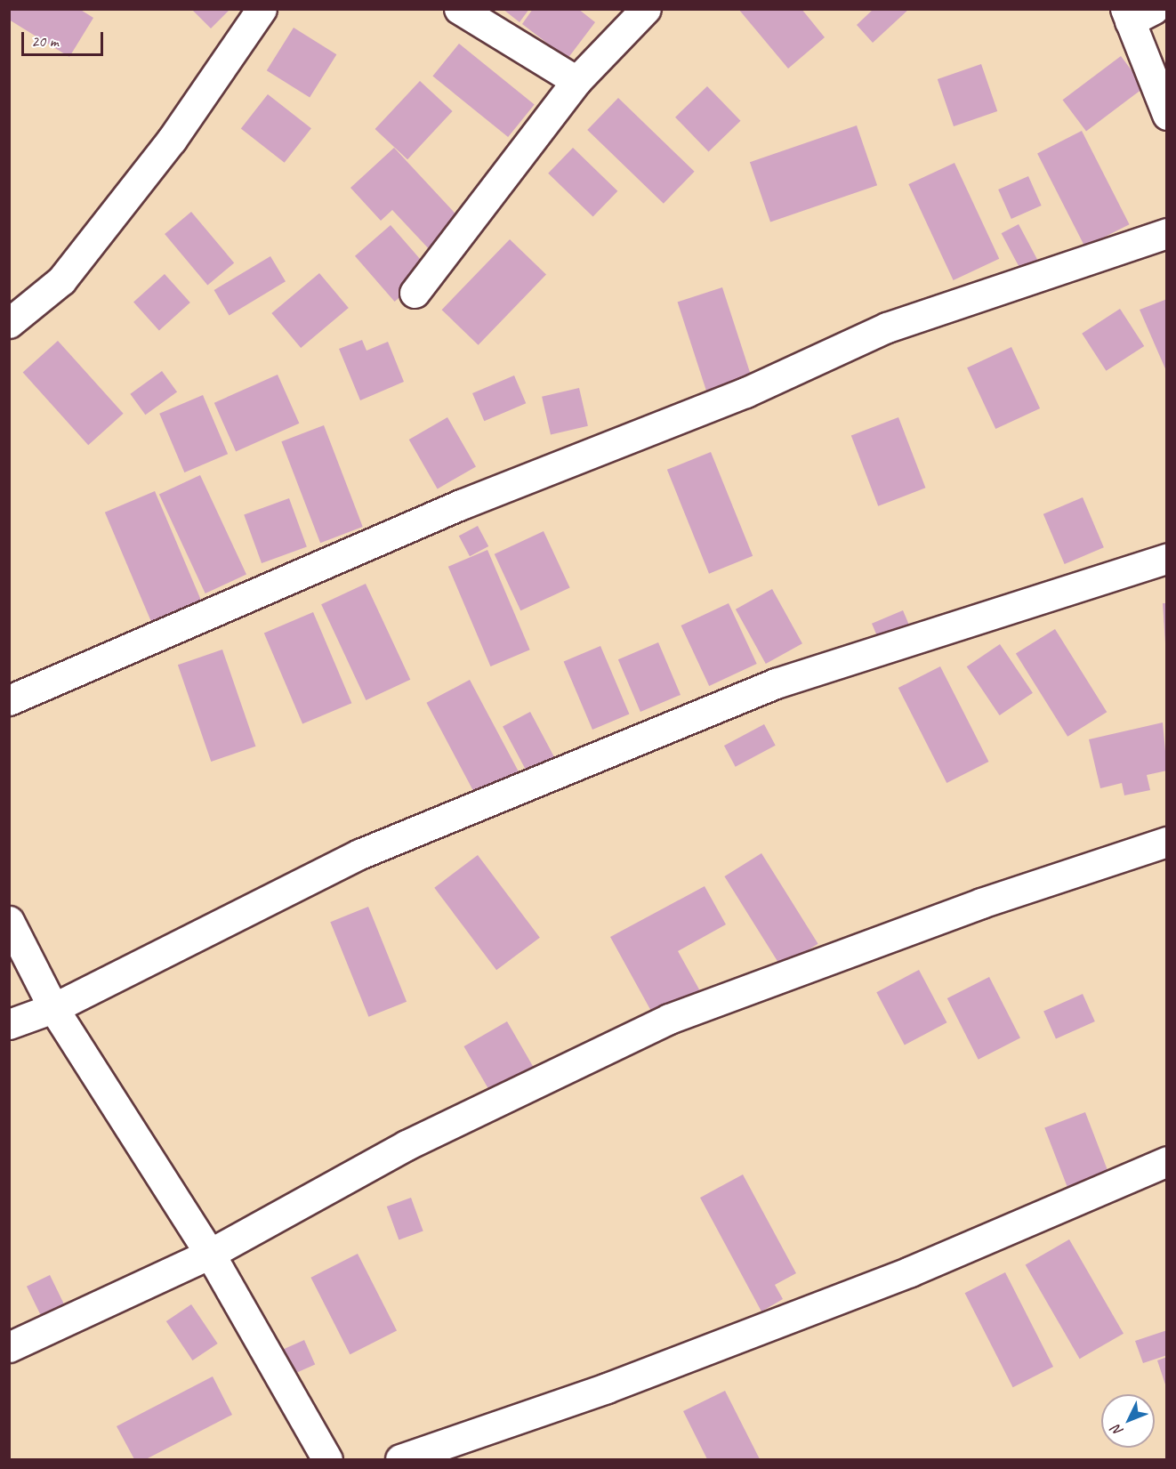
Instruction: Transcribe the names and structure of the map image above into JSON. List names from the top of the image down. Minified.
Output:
{"scale_bar":"20 m","north":"bottom left"}
